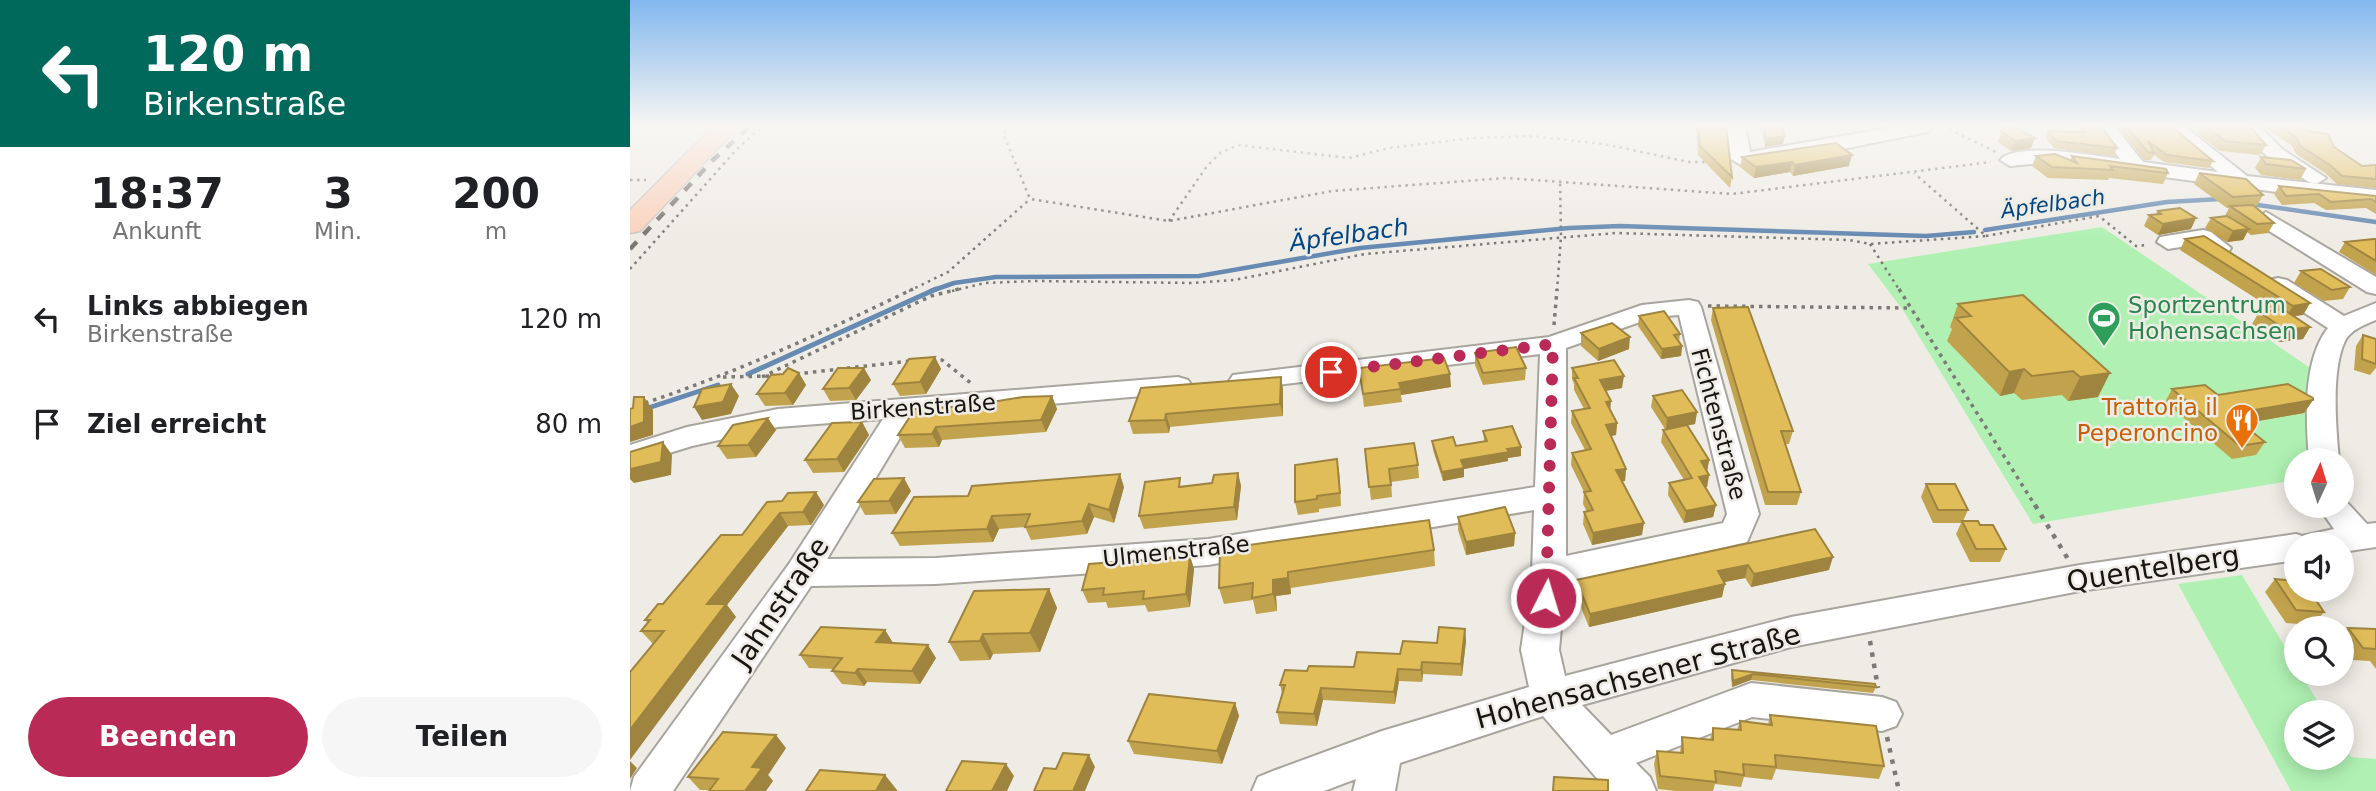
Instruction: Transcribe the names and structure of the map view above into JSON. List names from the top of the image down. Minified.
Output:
{"streets":{"street":["Birkenstraße","Fichtenstraße","Ulmenstraße","Quentelberg","Jahnstraße","Hohensachsener Straße"]},"crossings":[["Birkenstraße","Jahnstraße"],["Ulmenstraße","Jahnstraße"],["Quentelberg","Hohensachsener Straße"]],"water":["Äpfelbach"],"places":{"sports":["Sportzentrum Hohensachsen"],"restaurant":["Trattoria il Peperoncino"]},"north":"top","page":{"turn":["120 m","Birkenstraße"],"eta":["18:37","Ankunft","3","Min.","200","m"],"list":[{"name":"Links abbiegen","note":"Birkenstraße","value":"120 m"},{"name":"Ziel erreicht","value":"80 m"}],"buttons":["Beenden","Teilen"]}}
